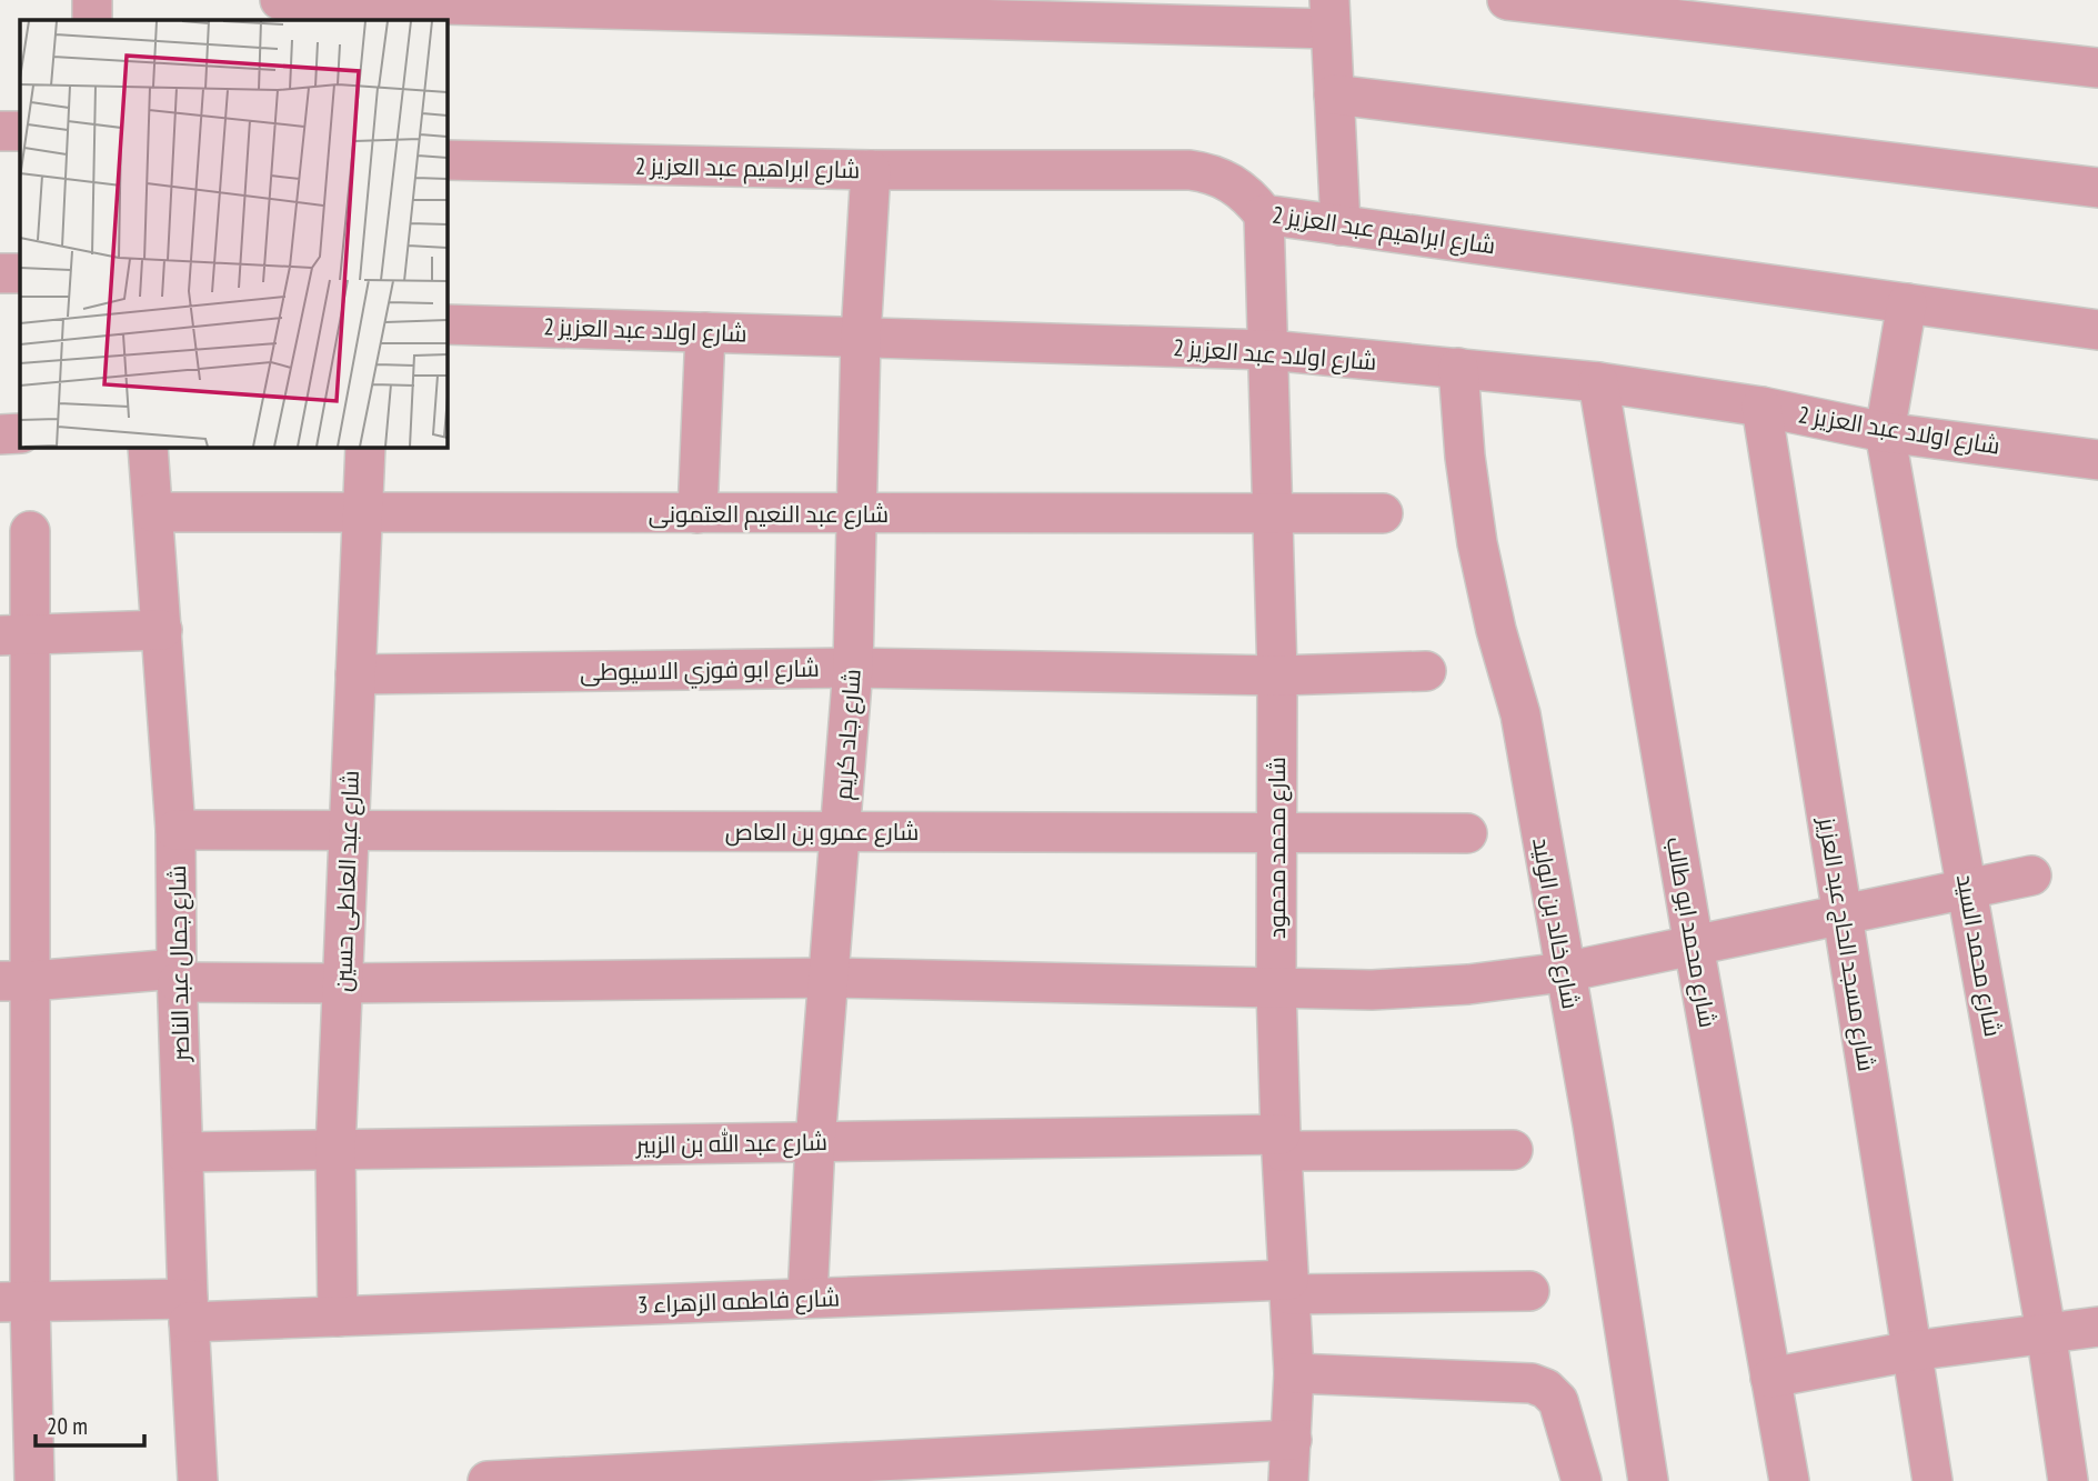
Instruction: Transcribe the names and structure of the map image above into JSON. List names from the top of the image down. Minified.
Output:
{"streets":{"street":["شارع ابراهيم عبد العزيز 2","شارع اولاد عبد العزيز 2","شارع عبد النعيم العتمونى","شارع ابو فوزي الاسيوطى","شارع جاد كريم","شارع عمرو بن العاص","شارع محمد محمود","شارع عبد العاطى حسين","شارع خالد بن الوليد","شارع محمد ابو طالب","شارع مسجد الحاج عبد العزيز","شارع محمد السيد","شارع جمال عبد الناصر","شارع عبد الله بن الزبير","شارع فاطمه الزهراء 3"]},"crossings":[["شارع ابراهيم عبد العزيز 2","شارع جاد كريم"],["شارع ابراهيم عبد العزيز 2","شارع محمد محمود"],["شارع ابراهيم عبد العزيز 2","شارع محمد السيد"],["شارع اولاد عبد العزيز 2","شارع جاد كريم"],["شارع اولاد عبد العزيز 2","شارع محمد محمود"],["شارع اولاد عبد العزيز 2","شارع خالد بن الوليد"],["شارع اولاد عبد العزيز 2","شارع محمد ابو طالب"],["شارع اولاد عبد العزيز 2","شارع مسجد الحاج عبد العزيز"],["شارع اولاد عبد العزيز 2","شارع محمد السيد"],["شارع عبد النعيم العتمونى","شارع جاد كريم"],["شارع عبد النعيم العتمونى","شارع محمد محمود"],["شارع عبد النعيم العتمونى","شارع عبد العاطى حسين"],["شارع عبد النعيم العتمونى","شارع جمال عبد الناصر"],["شارع ابو فوزي الاسيوطى","شارع جاد كريم"],["شارع ابو فوزي الاسيوطى","شارع محمد محمود"],["شارع ابو فوزي الاسيوطى","شارع عبد العاطى حسين"],["شارع جاد كريم","شارع عمرو بن العاص"],["شارع جاد كريم","شارع عبد الله بن الزبير"],["شارع جاد كريم","شارع فاطمه الزهراء 3"],["شارع عمرو بن العاص","شارع محمد محمود"],["شارع عمرو بن العاص","شارع عبد العاطى حسين"],["شارع عمرو بن العاص","شارع جمال عبد الناصر"],["شارع محمد محمود","شارع عبد الله بن الزبير"],["شارع محمد محمود","شارع فاطمه الزهراء 3"],["شارع عبد العاطى حسين","شارع عبد الله بن الزبير"],["شارع عبد العاطى حسين","شارع فاطمه الزهراء 3"],["شارع جمال عبد الناصر","شارع عبد الله بن الزبير"],["شارع جمال عبد الناصر","شارع فاطمه الزهراء 3"]],"scale_bar":"20 m"}
